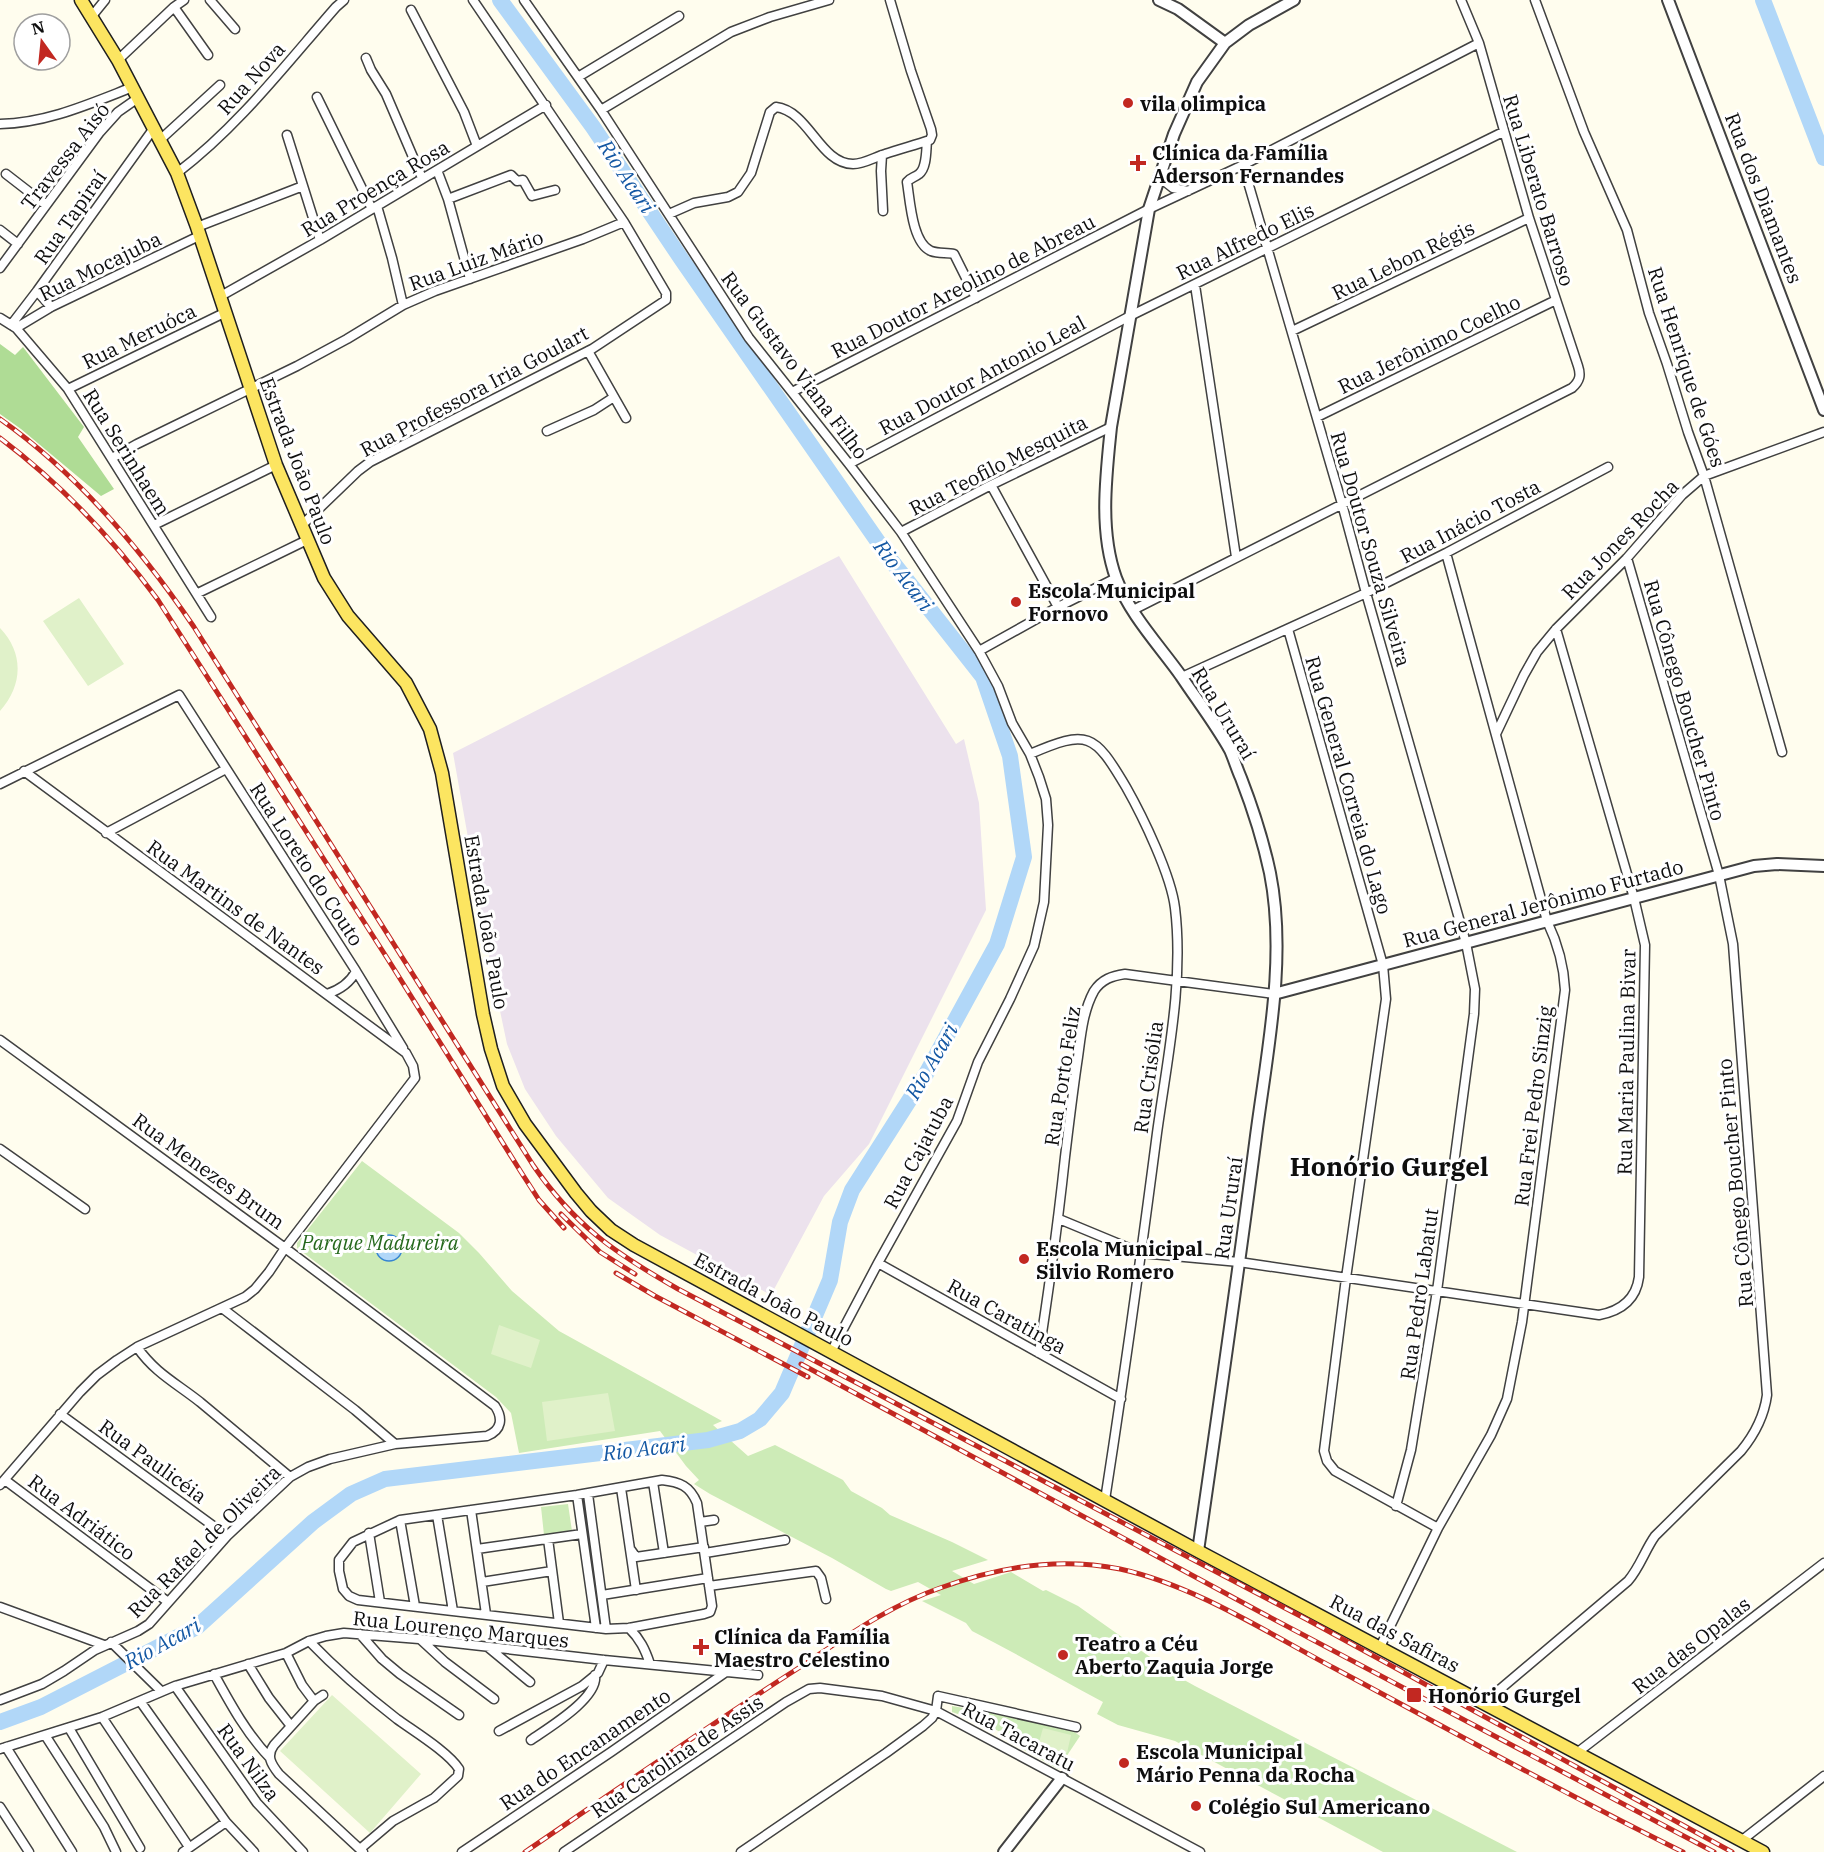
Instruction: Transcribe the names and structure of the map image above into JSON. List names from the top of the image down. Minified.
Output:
{"streets":{"main road":["Estrada João Paulo","Rua das Safiras"],"street":["Rua Nova","Travessa Aisó","Rua Proença Rosa","Rua Liberato Barroso","Rua dos Diamantes","Rua Tapiraí","Rua Alfredo Elis","Rua Luiz Mário","Rua Lebon Régis","Rua Mocajuba","Rua Doutor Areolino de Abreau","Rua Meruóca","Rua Jerônimo Coelho","Rua Gustavo Viana Filho","Rua Henrique de Góes","Rua Doutor Antonio Leal","Rua Professora Iria Goulart","Rua Serinhaem","Rua Teofilo Mesquita","Rua Inácio Tosta","Rua Jones Rocha","Rua Doutor Souza Silveira","Rua Cônego Boucher Pinto","Rua Ururaí","Rua General Correia do Lago","Rua Loreto do Couto","Rua General Jerônimo Furtado","Rua Martins de Nantes","Rua Maria Paulina Bivar","Rua Porto Feliz","Rua Crisólia","Rua Frei Pedro Sinzig","Rua Cajatuba","Rua Menezes Brum","Rua Pedro Labatut","Rua Caratinga","Rua Paulicéia","Rua Adriático","Rua Rafael de Oliveira","Rua Lourenço Marques","Rua das Opalas","Rua Tacaratu","Rua do Encanamento","Rua Carolina de Assis","Rua Nilza"]},"crossings":[["Rua Nova","Estrada João Paulo"],["Travessa Aisó","Estrada João Paulo"],["Rua Proença Rosa","Estrada João Paulo"],["Rua Liberato Barroso","Rua Alfredo Elis"],["Rua Liberato Barroso","Rua Lebon Régis"],["Rua Liberato Barroso","Rua Doutor Areolino de Abreau"],["Rua Liberato Barroso","Rua Jerônimo Coelho"],["Rua Liberato Barroso","Rua Doutor Souza Silveira"],["Rua Tapiraí","Rua Mocajuba"],["Rua Tapiraí","Rua Serinhaem"],["Rua Tapiraí","Estrada João Paulo"],["Rua Alfredo Elis","Rua Doutor Antonio Leal"],["Rua Alfredo Elis","Rua Doutor Souza Silveira"],["Rua Alfredo Elis","Rua Ururaí"],["Rua Luiz Mário","Rua Professora Iria Goulart"],["Rua Luiz Mário","Rua Serinhaem"],["Rua Luiz Mário","Estrada João Paulo"],["Rua Lebon Régis","Rua Doutor Souza Silveira"],["Rua Mocajuba","Rua Serinhaem"],["Rua Mocajuba","Estrada João Paulo"],["Rua Doutor Areolino de Abreau","Rua Gustavo Viana Filho"],["Rua Doutor Areolino de Abreau","Rua Doutor Souza Silveira"],["Rua Doutor Areolino de Abreau","Rua Ururaí"],["Rua Meruóca","Rua Serinhaem"],["Rua Meruóca","Estrada João Paulo"],["Rua Jerônimo Coelho","Rua Doutor Souza Silveira"],["Rua Gustavo Viana Filho","Rua Doutor Antonio Leal"],["Rua Gustavo Viana Filho","Rua Teofilo Mesquita"],["Rua Gustavo Viana Filho","Rua Cajatuba"],["Rua Henrique de Góes","Rua Jones Rocha"],["Rua Doutor Antonio Leal","Rua Ururaí"],["Rua Professora Iria Goulart","Estrada João Paulo"],["Estrada João Paulo","Rua Ururaí"],["Estrada João Paulo","Rua Crisólia"],["Estrada João Paulo","Rua Cajatuba"],["Estrada João Paulo","Rua das Safiras"],["Rua Teofilo Mesquita","Rua Ururaí"],["Rua Inácio Tosta","Rua Doutor Souza Silveira"],["Rua Inácio Tosta","Rua Ururaí"],["Rua Inácio Tosta","Rua General Correia do Lago"],["Rua Inácio Tosta","Rua Frei Pedro Sinzig"],["Rua Jones Rocha","Rua Cônego Boucher Pinto"],["Rua Jones Rocha","Rua Maria Paulina Bivar"],["Rua Jones Rocha","Rua Frei Pedro Sinzig"],["Rua Doutor Souza Silveira","Rua General Jerônimo Furtado"],["Rua Doutor Souza Silveira","Rua Pedro Labatut"],["Rua Cônego Boucher Pinto","Rua General Jerônimo Furtado"],["Rua Cônego Boucher Pinto","Rua das Safiras"],["Rua Ururaí","Rua General Jerônimo Furtado"],["Rua Ururaí","Rua Porto Feliz"],["Rua Ururaí","Rua das Safiras"],["Rua General Correia do Lago","Rua General Jerônimo Furtado"],["Rua General Correia do Lago","Rua Frei Pedro Sinzig"],["Rua General Correia do Lago","Rua Pedro Labatut"],["Rua Loreto do Couto","Rua Martins de Nantes"],["Rua General Jerônimo Furtado","Rua Maria Paulina Bivar"],["Rua General Jerônimo Furtado","Rua Porto Feliz"],["Rua General Jerônimo Furtado","Rua Frei Pedro Sinzig"],["Rua General Jerônimo Furtado","Rua Pedro Labatut"],["Rua Maria Paulina Bivar","Rua Frei Pedro Sinzig"],["Rua Porto Feliz","Rua Crisólia"],["Rua Porto Feliz","Rua Caratinga"],["Rua Crisólia","Rua Cajatuba"],["Rua Crisólia","Rua Caratinga"],["Rua Frei Pedro Sinzig","Rua das Safiras"],["Rua Cajatuba","Rua Caratinga"],["Rua Menezes Brum","Rua Rafael de Oliveira"],["Rua Paulicéia","Rua Rafael de Oliveira"],["Rua Adriático","Rua Rafael de Oliveira"],["Rua Lourenço Marques","Rua do Encanamento"],["Rua Lourenço Marques","Rua Nilza"],["Rua das Safiras","Rua das Opalas"],["Rua Tacaratu","Rua Carolina de Assis"]],"districts":["Honório Gurgel"],"water":["Rio Acari"],"parks":["Parque Madureira"],"places":{"other":["vila olimpica","Escola Municipal Fornovo","Escola Municipal Silvio Romero","Teatro a Céu Aberto Zaquia Jorge","Escola Municipal Mário Penna da Rocha","Colégio Sul Americano"],"health":["Clínica da Família Aderson Fernandes","Clínica da Família Maestro Celestino"],"transit":["Honório Gurgel"]},"north":"top"}
